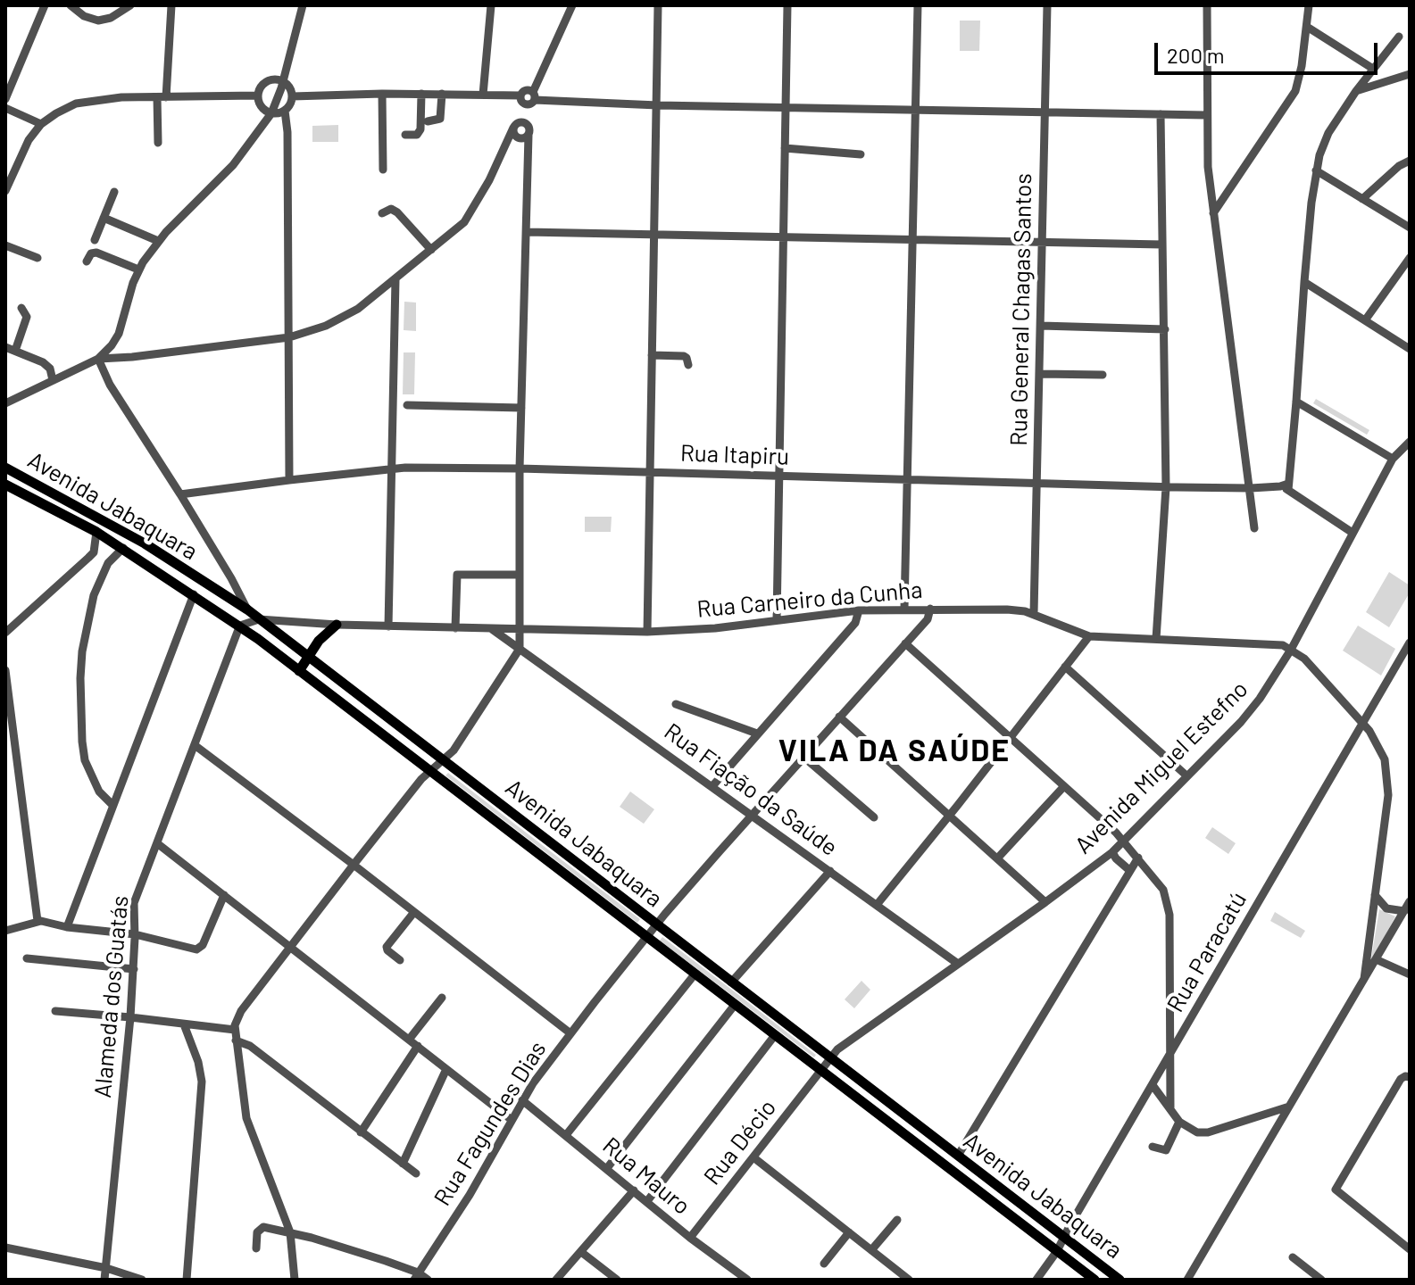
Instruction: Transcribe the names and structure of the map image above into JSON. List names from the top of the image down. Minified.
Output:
{"streets":{"main road":["Avenida Jabaquara"],"street":["Rua General Chagas Santos","Rua Itapiru","Rua Carneiro da Cunha","Avenida Miguel Estefno","Rua Fiação da Saúde","Rua Paracatú","Alameda dos Guatás","Rua Fagundes Dias","Rua Décio","Rua Mauro"]},"crossings":[["Rua General Chagas Santos","Rua Itapiru"],["Rua General Chagas Santos","Rua Carneiro da Cunha"],["Avenida Jabaquara","Rua Carneiro da Cunha"],["Avenida Jabaquara","Avenida Miguel Estefno"],["Avenida Jabaquara","Rua Paracatú"],["Avenida Jabaquara","Alameda dos Guatás"],["Avenida Jabaquara","Rua Fagundes Dias"],["Avenida Jabaquara","Rua Décio"],["Rua Carneiro da Cunha","Avenida Miguel Estefno"],["Rua Carneiro da Cunha","Rua Fiação da Saúde"],["Rua Carneiro da Cunha","Rua Fagundes Dias"],["Avenida Miguel Estefno","Rua Fiação da Saúde"],["Avenida Miguel Estefno","Rua Décio"],["Rua Fiação da Saúde","Rua Fagundes Dias"],["Rua Fagundes Dias","Rua Mauro"],["Rua Décio","Rua Mauro"]],"districts":["VILA DA SAÚDE"],"scale_bar":"200 m"}
